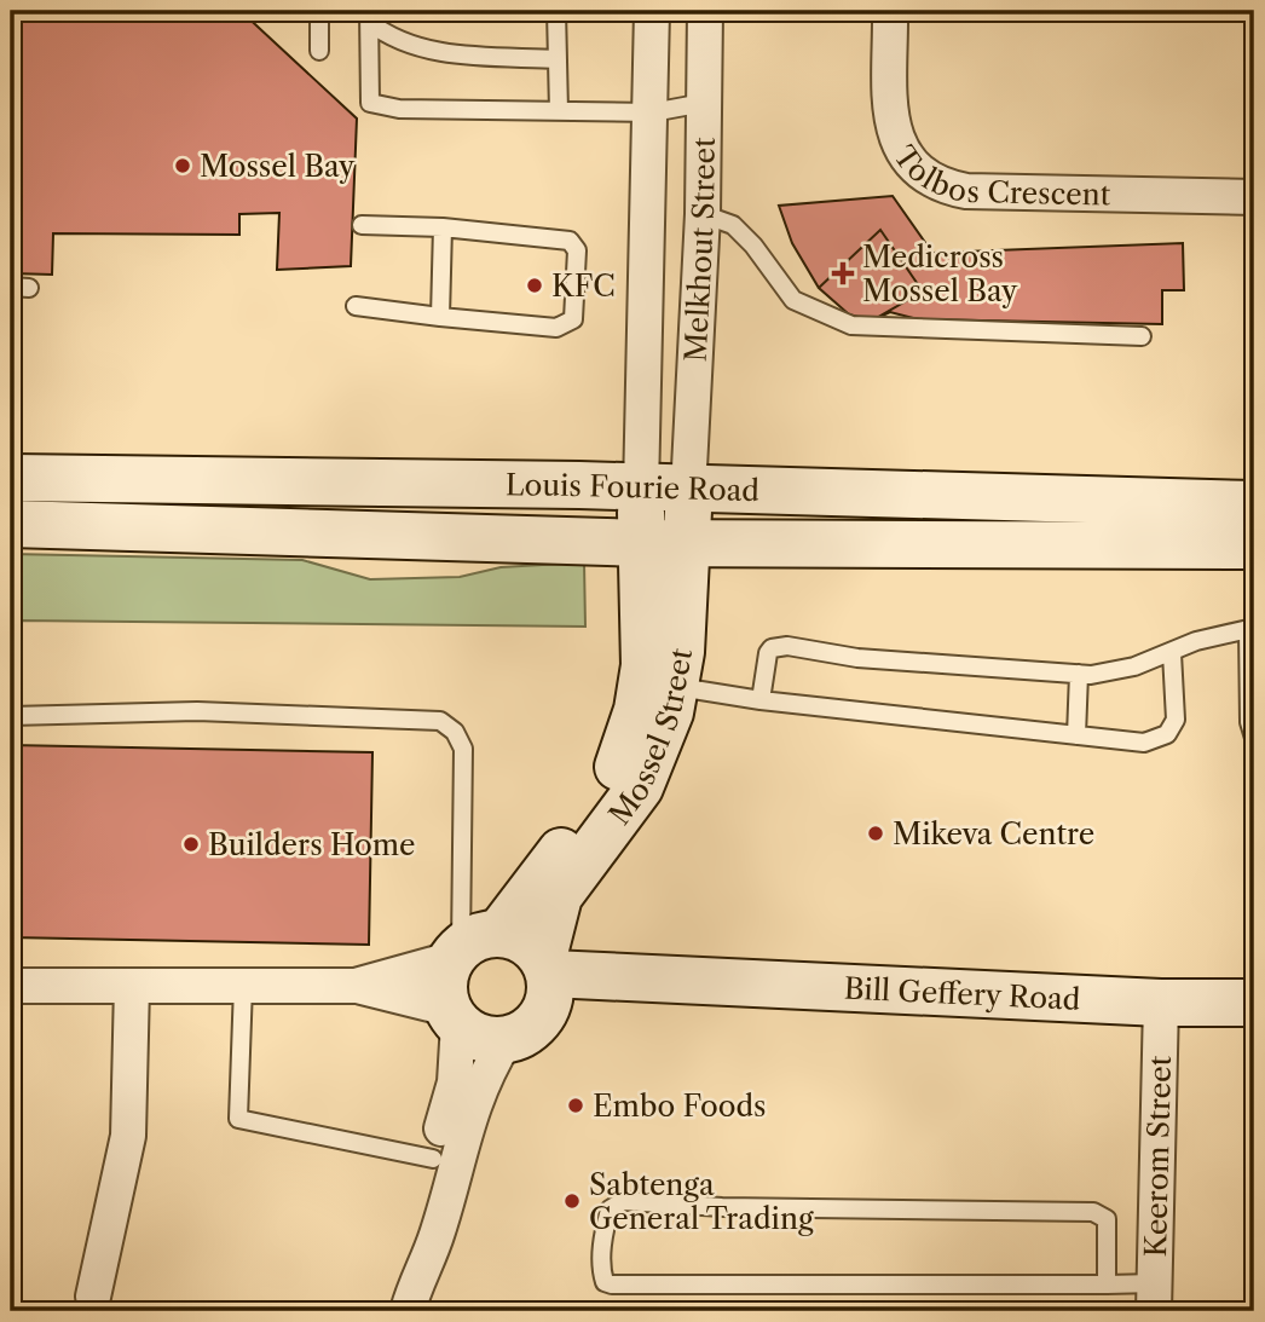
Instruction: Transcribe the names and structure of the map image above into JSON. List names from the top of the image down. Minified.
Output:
{"streets":{"main road":["Louis Fourie Road","Mossel Street","Bill Geffery Road"],"street":["Tolbos Crescent","Melkhout Street","Keerom Street"]},"crossings":[["Melkhout Street","Louis Fourie Road"],["Melkhout Street","Mossel Street"],["Louis Fourie Road","Mossel Street"],["Mossel Street","Bill Geffery Road"],["Bill Geffery Road","Keerom Street"]],"places":{"other":["Mossel Bay","KFC","Mikeva Centre","Builders Home","Embo Foods","Sabtenga General Trading"],"health":["Medicross Mossel Bay"]}}
